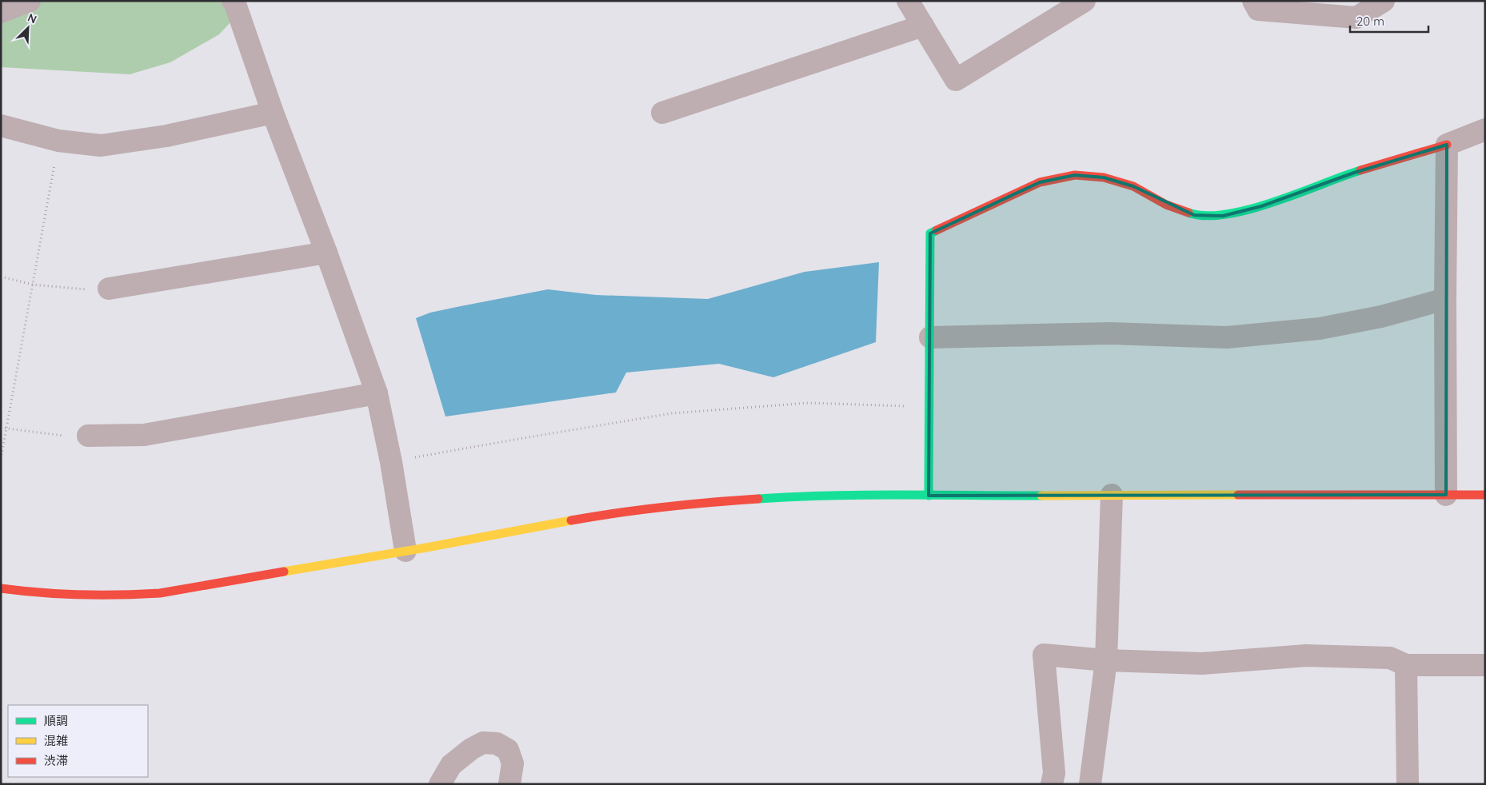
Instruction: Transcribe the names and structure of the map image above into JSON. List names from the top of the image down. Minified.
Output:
{"legend":["順調","混雑","渋滞"],"scale_bar":"20 m","north":"top right"}
